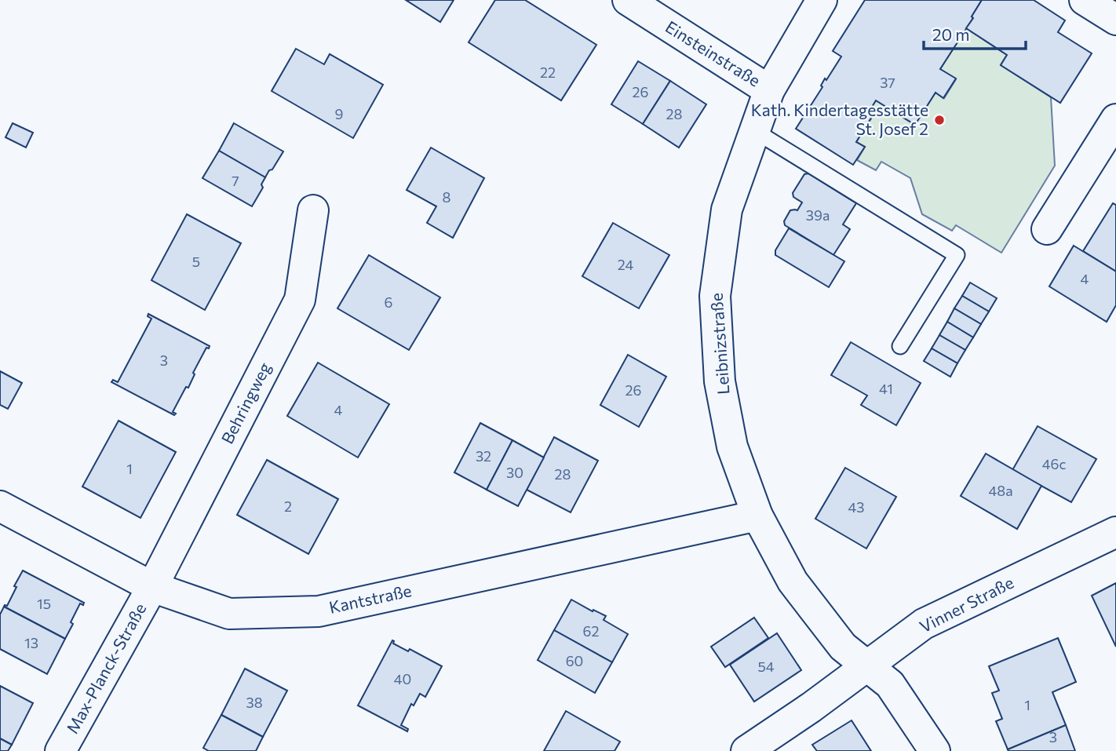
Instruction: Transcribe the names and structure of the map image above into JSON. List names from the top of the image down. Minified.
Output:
{"streets":{"street":["Einsteinstraße","Leibnizstraße","Behringweg","Kantstraße","Vinner Straße","Max-Planck-Straße"]},"crossings":[["Einsteinstraße","Leibnizstraße"],["Leibnizstraße","Kantstraße"],["Leibnizstraße","Vinner Straße"],["Behringweg","Kantstraße"],["Behringweg","Max-Planck-Straße"],["Kantstraße","Max-Planck-Straße"]],"places":["Kath. Kindertagesstätte St. Josef 2"],"house_numbers":["22","37","26","9","28","7","8","39a","5","24","4","6","3","41","26","4","32","46c","1","30","28","48a","2","43","15","62","13","60","54","40","38","1","3"],"scale_bar":"20 m"}
